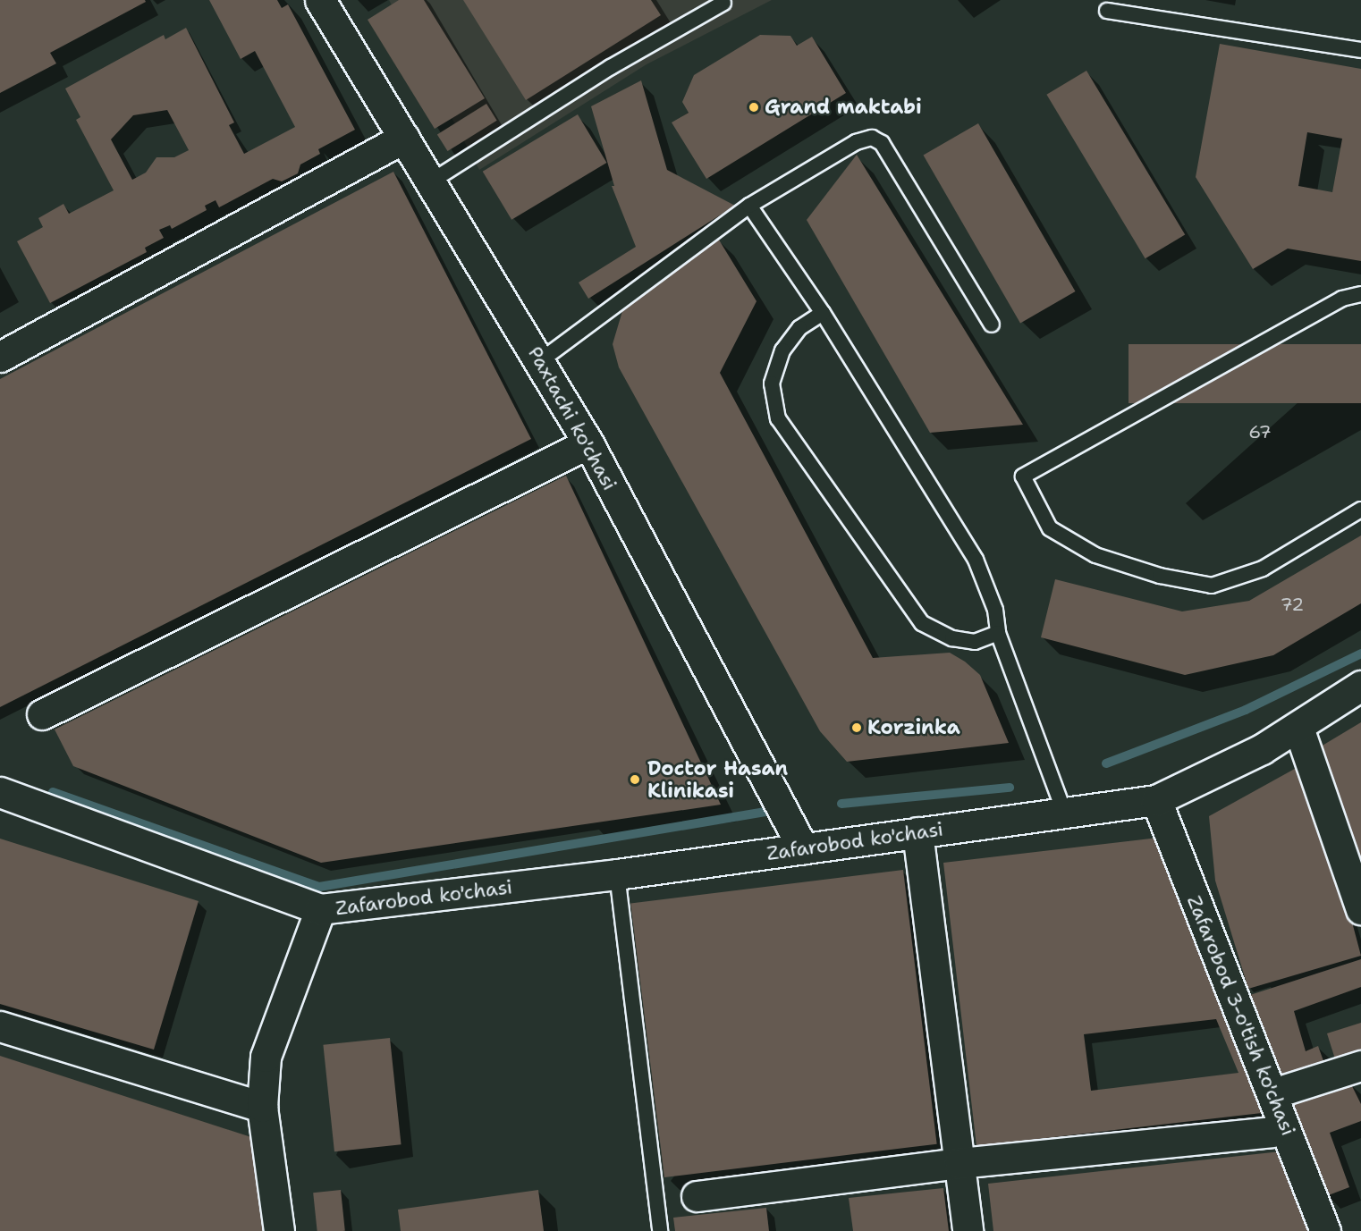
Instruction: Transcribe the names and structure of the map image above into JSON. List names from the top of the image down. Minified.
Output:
{"streets":{"street":["Paxtachi ko'chasi","Zafarobod ko'chasi","Zafarobod 3-o'tish ko'chasi"]},"crossings":[["Paxtachi ko'chasi","Zafarobod ko'chasi"],["Zafarobod ko'chasi","Zafarobod 3-o'tish ko'chasi"]],"places":["Grand maktabi","Korzinka","Doctor Hasan Klinikasi"],"house_numbers":["67","72"]}
